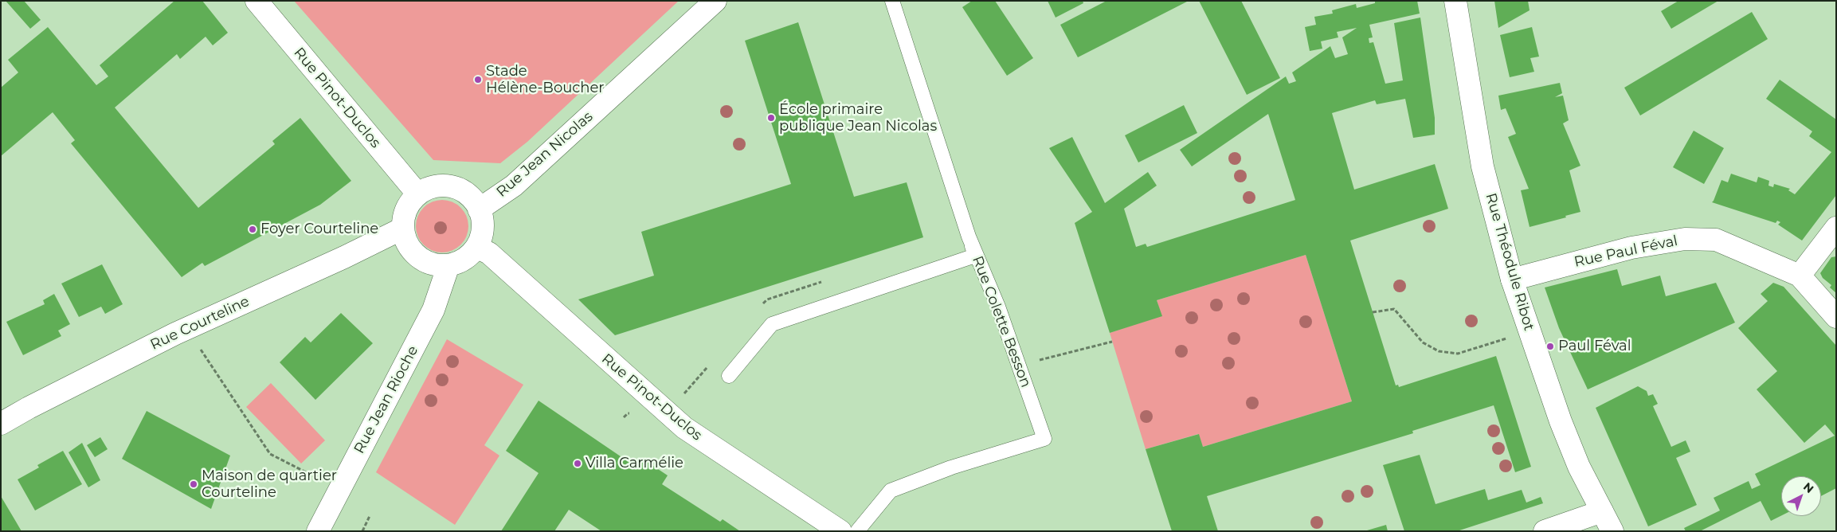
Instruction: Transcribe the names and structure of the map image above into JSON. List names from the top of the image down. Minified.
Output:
{"streets":{"street":["Rue Pinot-Duclos","Rue Jean Nicolas","Rue Paul Féval","Rue Théodule Ribot","Rue Courteline","Rue Jean Rioche"],"lane":["Rue Colette Besson"]},"crossings":[["Rue Pinot-Duclos","Rue Jean Nicolas"],["Rue Pinot-Duclos","Rue Courteline"],["Rue Pinot-Duclos","Rue Jean Rioche"],["Rue Jean Nicolas","Rue Courteline"],["Rue Jean Nicolas","Rue Jean Rioche"],["Rue Paul Féval","Rue Théodule Ribot"],["Rue Courteline","Rue Jean Rioche"]],"places":["Stade Hélène-Boucher","École primaire publique Jean Nicolas","Foyer Courteline","Paul Féval","Villa Carmélie","Maison de quartier Courteline"],"north":"top right"}
